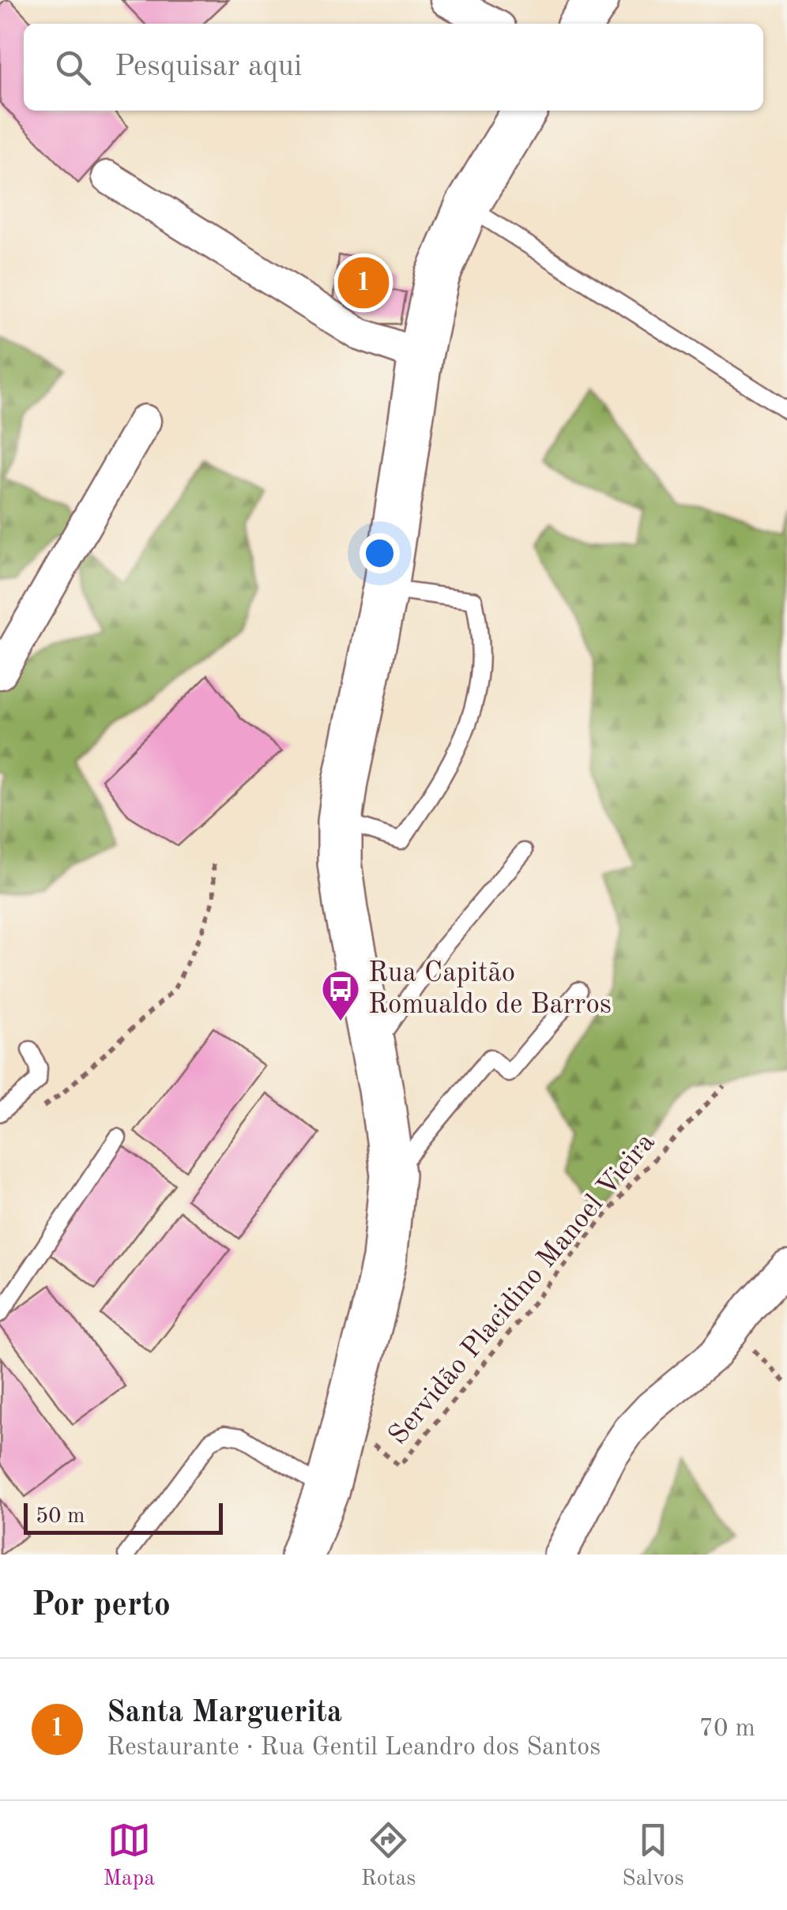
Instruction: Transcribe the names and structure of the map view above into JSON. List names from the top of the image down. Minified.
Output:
{"streets":{"path":["Servidão Placidino Manoel Vieira"]},"places":{"bus stop":["Rua Capitão Romualdo de Barros"]},"scale_bar":"50 m","page":{"search":"Pesquisar aqui","pins":"1","scale":"50 m","heading":"Por perto","list":[{"mark":"1","name":"Santa Marguerita","note":"Restaurante · Rua Gentil Leandro dos Santos","value":"70 m"}],"nav":["Mapa","Rotas","Salvos"]}}
